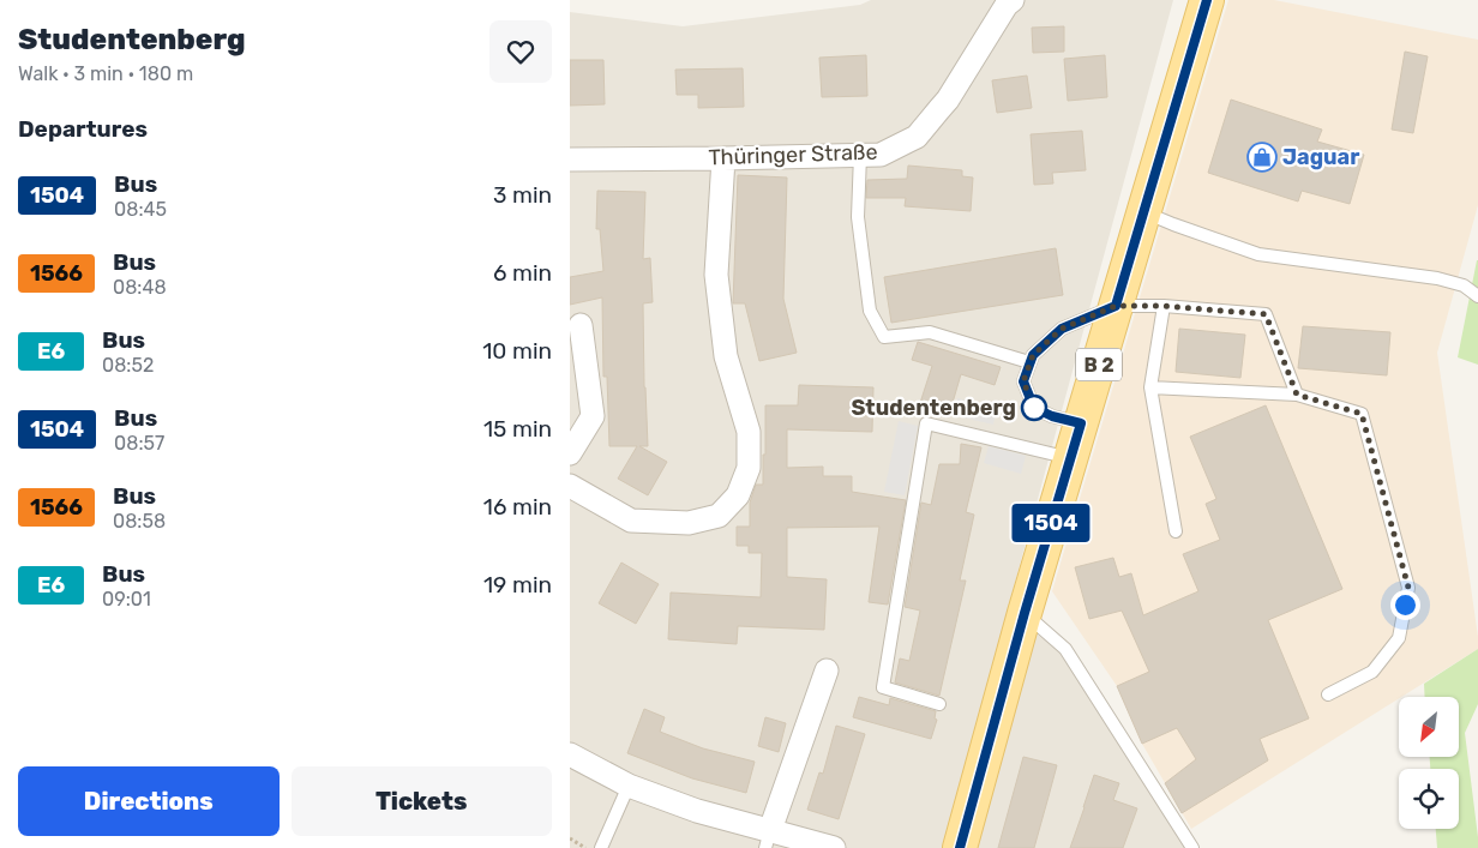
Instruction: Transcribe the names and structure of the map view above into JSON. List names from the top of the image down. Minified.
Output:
{"streets":{"main road":["B 2"],"street":["Thüringer Straße"]},"places":{"shop":["Jaguar"],"other":["Studentenberg"]},"lines":["bus line 1504"],"north":"bottom left","page":{"heading":[["Studentenberg","Walk · 3 min · 180 m"],"Departures"],"on_map":"1504","list":[{"mark":"1504","name":"Bus","note":"08:45","value":"3 min"},{"mark":"1566","name":"Bus","note":"08:48","value":"6 min"},{"mark":"E6","name":"Bus","note":"08:52","value":"10 min"},{"mark":"1504","name":"Bus","note":"08:57","value":"15 min"},{"mark":"1566","name":"Bus","note":"08:58","value":"16 min"},{"mark":"E6","name":"Bus","note":"09:01","value":"19 min"}],"buttons":["Directions","Tickets"]}}
